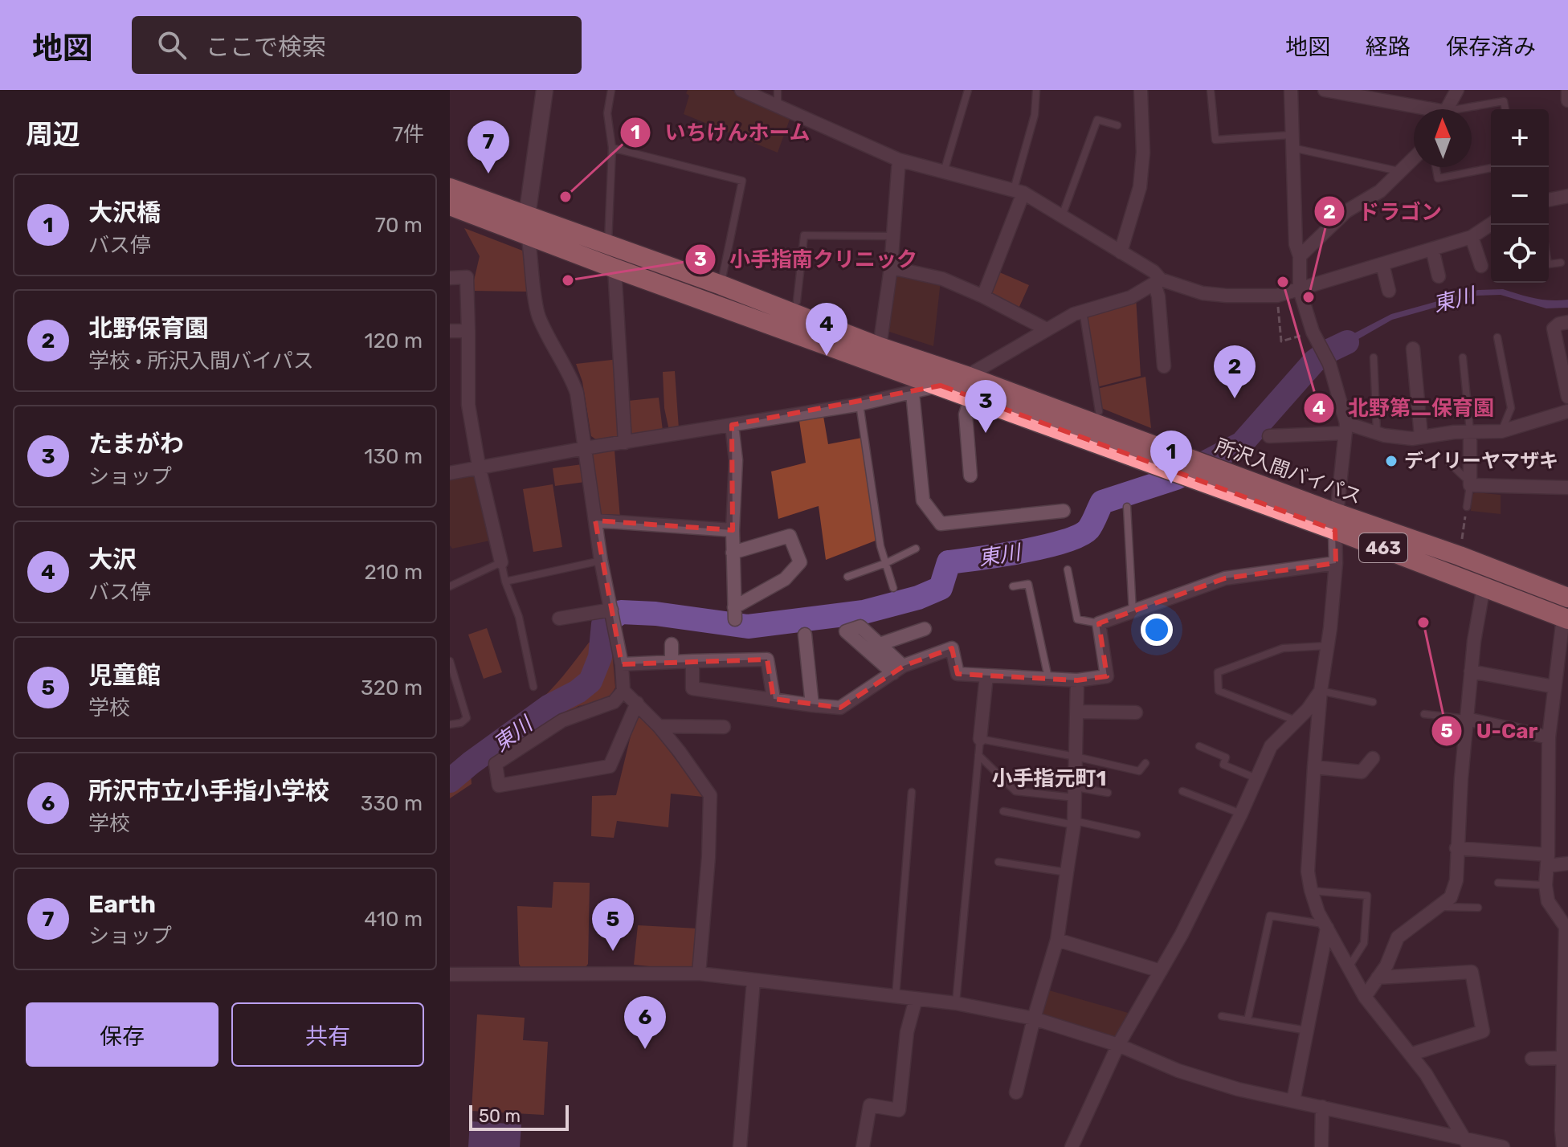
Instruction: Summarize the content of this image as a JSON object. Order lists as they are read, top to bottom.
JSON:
{
  "streets": {
    "highway": ["所沢入間バイパス", "463"]
  },
  "districts": ["小手指元町1"],
  "water": ["東川"],
  "places": [
    "いちけんホーム",
    "小手指南クリニック",
    "北野第二保育園",
    "ドラゴン",
    "デイリーヤマザキ",
    "U-Car"
  ],
  "scale_bar": "50 m",
  "north": "top",
  "page": {
    "header": "地図",
    "search": "ここで検索",
    "nav": ["地図", "経路", "保存済み"],
    "heading": ["周辺", "7件"],
    "map_buttons": ["+", "−"],
    "pins": [
      "7",
      "4",
      "2",
      "3",
      "1",
      "5",
      "6"
    ],
    "list": [
      {
        "mark": "1",
        "name": "大沢橋",
        "note": "バス停",
        "value": "70 m"
      },
      {
        "mark": "2",
        "name": "北野保育園",
        "note": "学校 · 所沢入間バイパス",
        "value": "120 m"
      },
      {
        "mark": "3",
        "name": "たまがわ",
        "note": "ショップ",
        "value": "130 m"
      },
      {
        "mark": "4",
        "name": "大沢",
        "note": "バス停",
        "value": "210 m"
      },
      {
        "mark": "5",
        "name": "児童館",
        "note": "学校",
        "value": "320 m"
      },
      {
        "mark": "6",
        "name": "所沢市立小手指小学校",
        "note": "学校",
        "value": "330 m"
      },
      {
        "mark": "7",
        "name": "Earth",
        "note": "ショップ",
        "value": "410 m"
      }
    ],
    "buttons": ["保存", "共有"],
    "scale": "50 m"
  }
}
